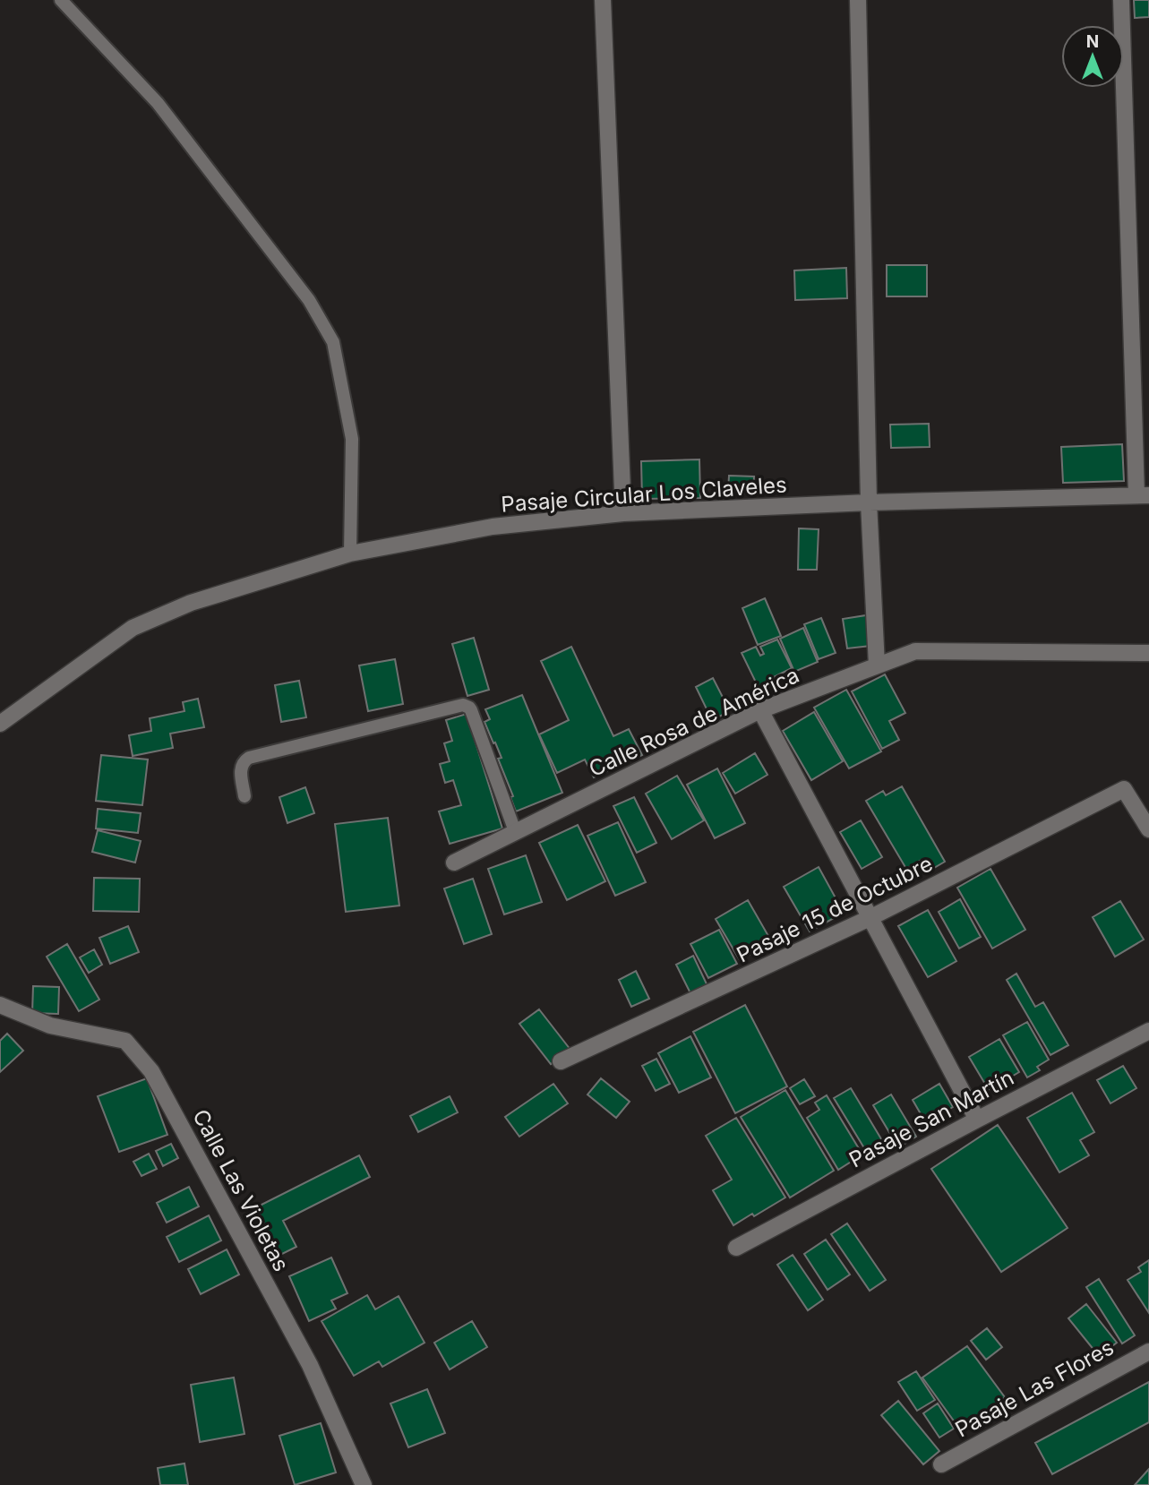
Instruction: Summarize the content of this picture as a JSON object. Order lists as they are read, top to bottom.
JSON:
{
  "streets": {
    "street": [
      "Pasaje Circular Los Claveles",
      "Calle Rosa de América",
      "Pasaje 15 de Octubre",
      "Pasaje San Martín",
      "Calle Las Violetas",
      "Pasaje Las Flores"
    ]
  },
  "north": "top"
}
